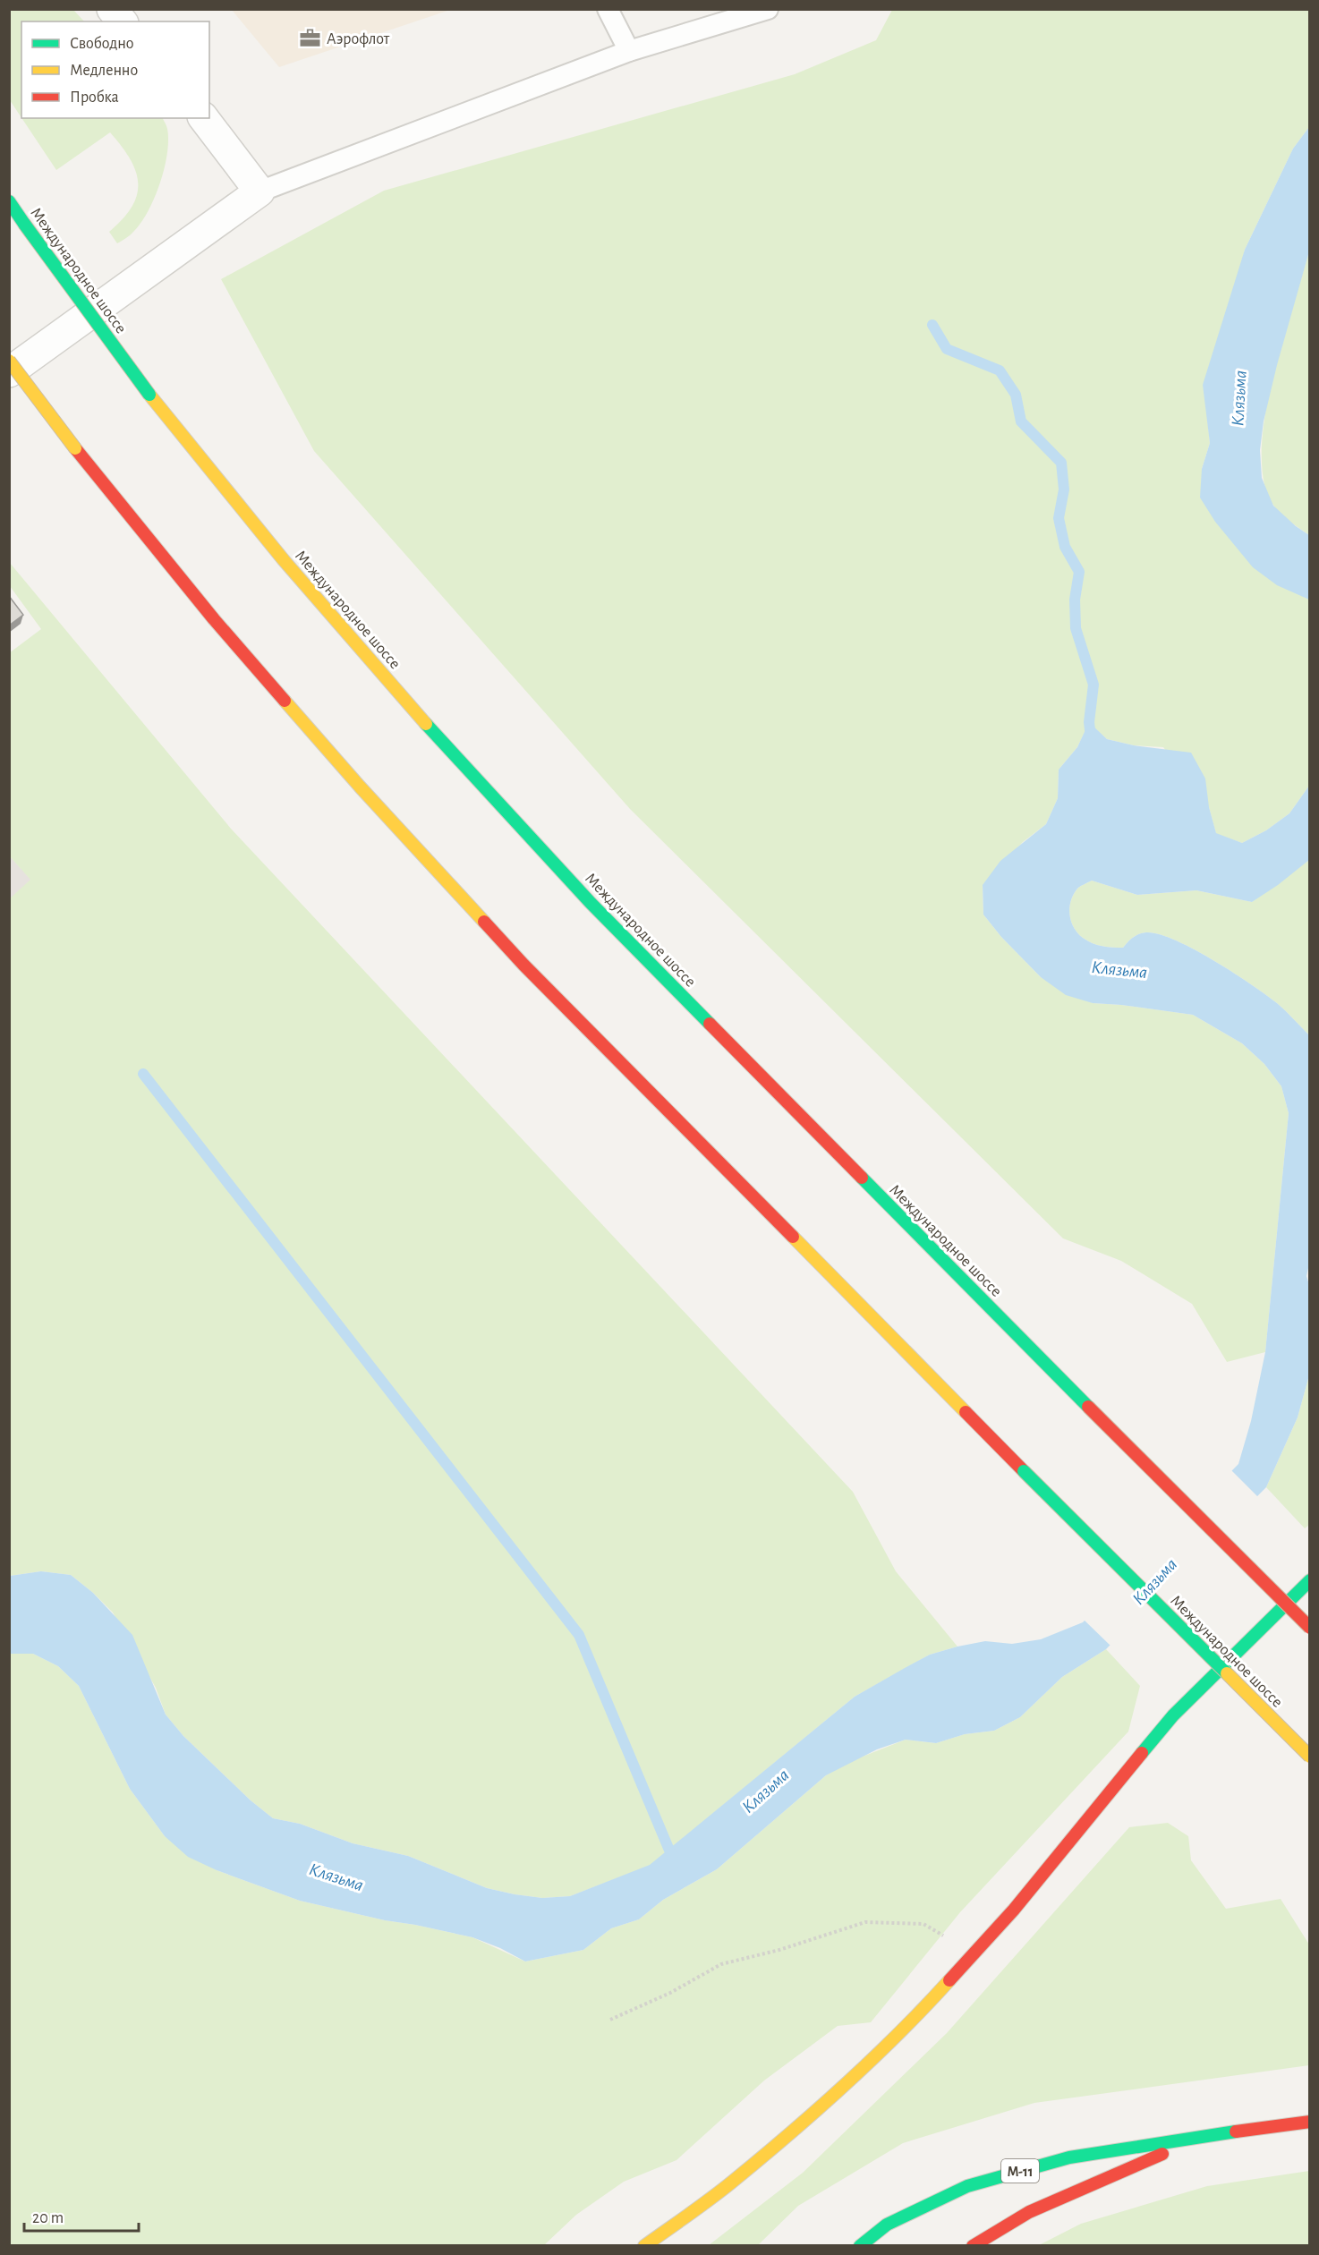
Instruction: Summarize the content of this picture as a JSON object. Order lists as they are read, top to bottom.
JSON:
{
  "streets": {
    "main road": ["Международное шоссе", "М-11"]
  },
  "water": ["Клязьма"],
  "places": {
    "office": ["Аэрофлот"]
  },
  "legend": ["Свободно", "Медленно", "Пробка"],
  "scale_bar": "20 m"
}
